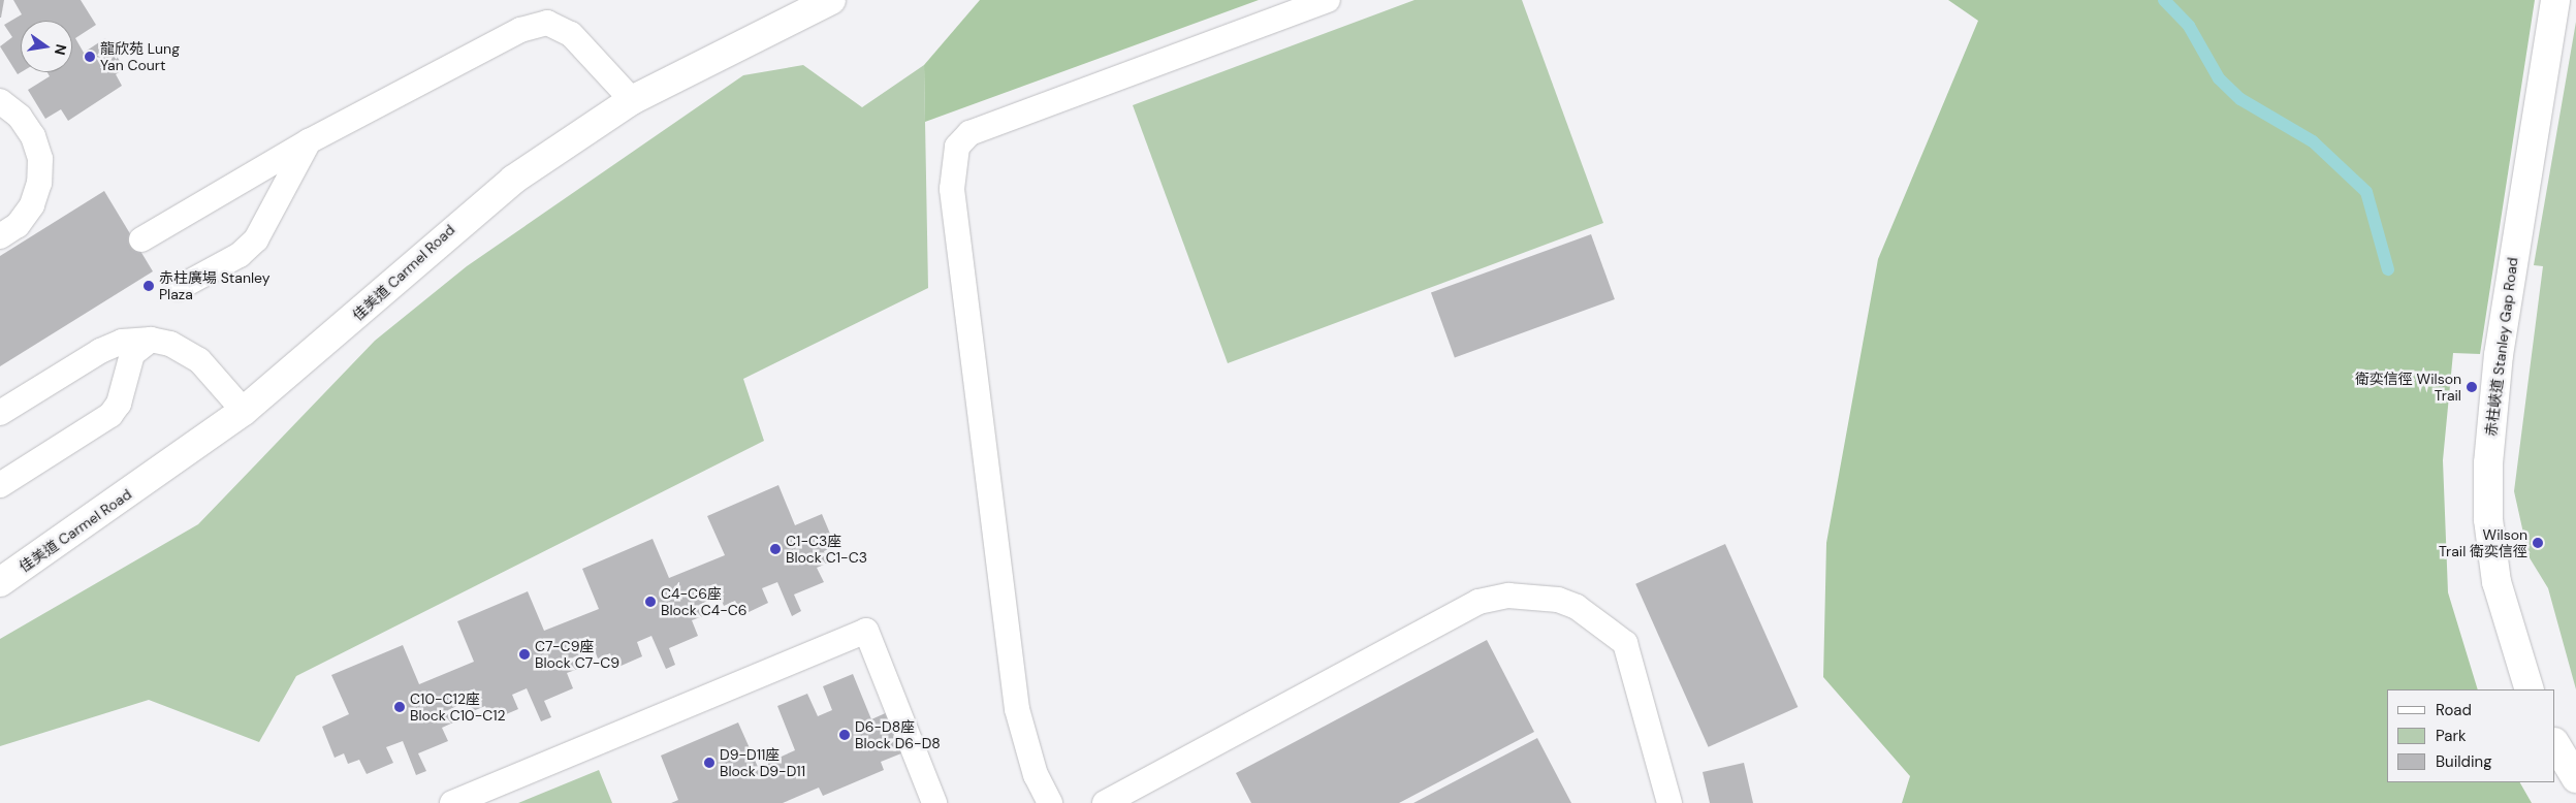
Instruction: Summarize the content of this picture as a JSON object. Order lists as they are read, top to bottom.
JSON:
{
  "streets": {
    "street": ["佳美道 Carmel Road", "赤柱峽道 Stanley Gap Road"]
  },
  "places": [
    "龍欣苑 Lung Yan Court",
    "赤柱廣場 Stanley Plaza",
    "衛奕信徑 Wilson Trail",
    "Wilson Trail 衛奕信徑",
    "C1-C3座 Block C1-C3",
    "C4-C6座 Block C4-C6",
    "C7-C9座 Block C7-C9",
    "C10-C12座 Block C10-C12",
    "D6-D8座 Block D6-D8",
    "D9-D11座 Block D9-D11"
  ],
  "legend": ["Road", "Park", "Building"],
  "north": "right"
}
